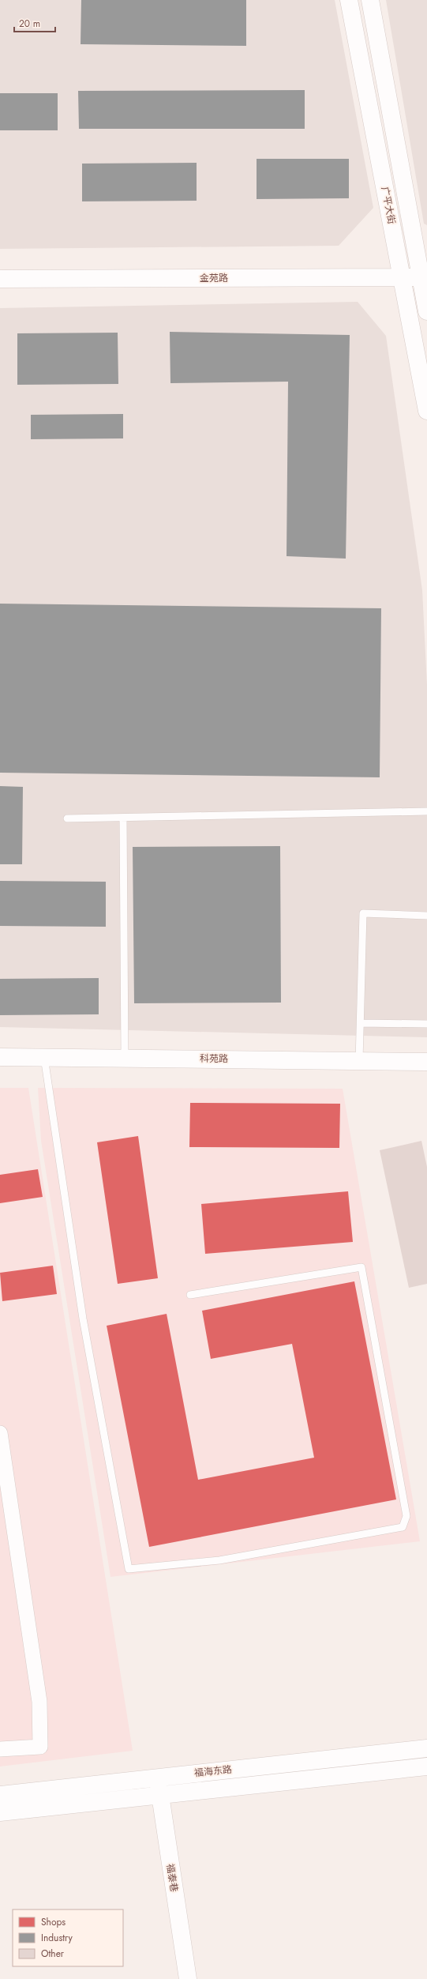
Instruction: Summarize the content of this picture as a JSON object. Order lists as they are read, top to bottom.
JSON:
{
  "streets": {
    "street": [
      "广平大街",
      "金苑路",
      "科苑路",
      "福海东路",
      "福泰巷"
    ]
  },
  "crossings": [
    ["广平大街", "金苑路"],
    ["福海东路", "福泰巷"]
  ],
  "legend": ["Shops", "Industry", "Other"],
  "scale_bar": "20 m"
}
